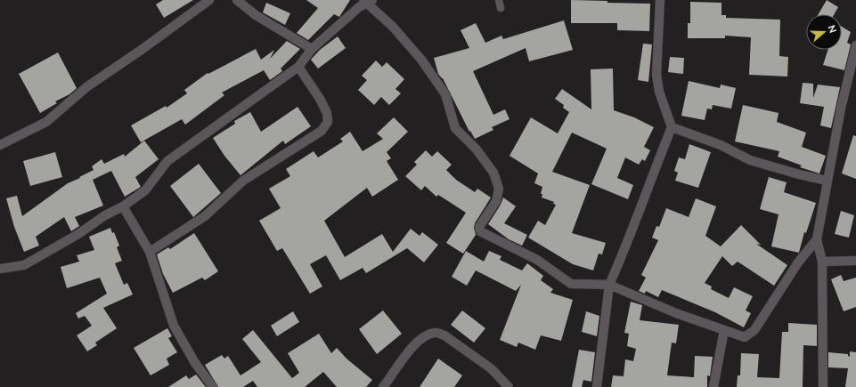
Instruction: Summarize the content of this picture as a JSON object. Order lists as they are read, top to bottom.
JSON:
{
  "north": "right"
}
